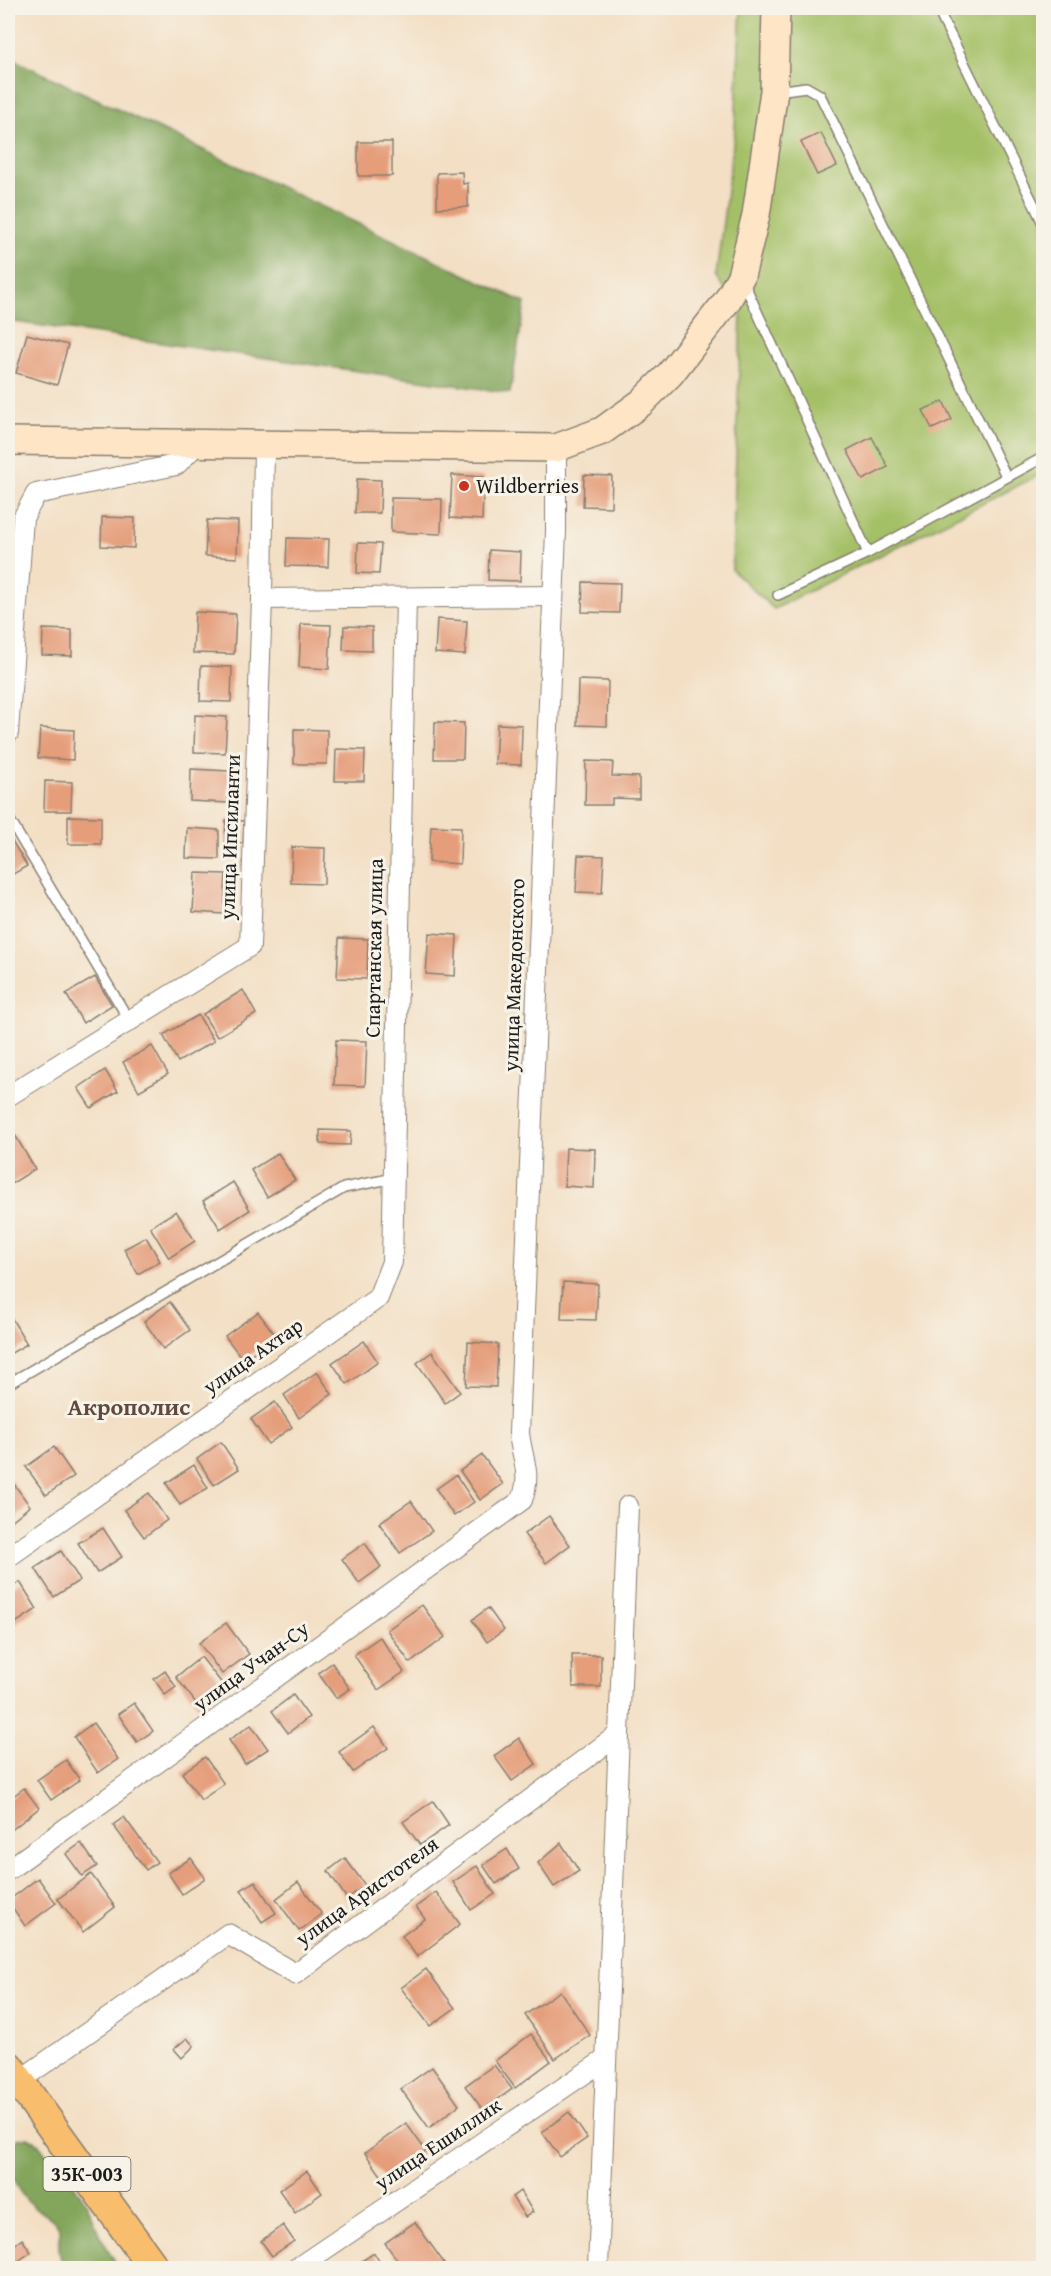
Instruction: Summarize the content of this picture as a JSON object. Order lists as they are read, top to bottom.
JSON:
{
  "streets": {
    "main road": ["35К-003"],
    "street": [
      "улица Ипсиланти",
      "Спартанская улица",
      "улица Македонского",
      "улица Ахтар",
      "улица Учан-Су",
      "улица Аристотеля",
      "улица Ешиллик"
    ]
  },
  "crossings": [
    ["Спартанская улица", "улица Ахтар"],
    ["улица Македонского", "улица Учан-Су"],
    ["улица Аристотеля", "35К-003"]
  ],
  "districts": ["Акрополис"],
  "places": ["Wildberries"]
}
